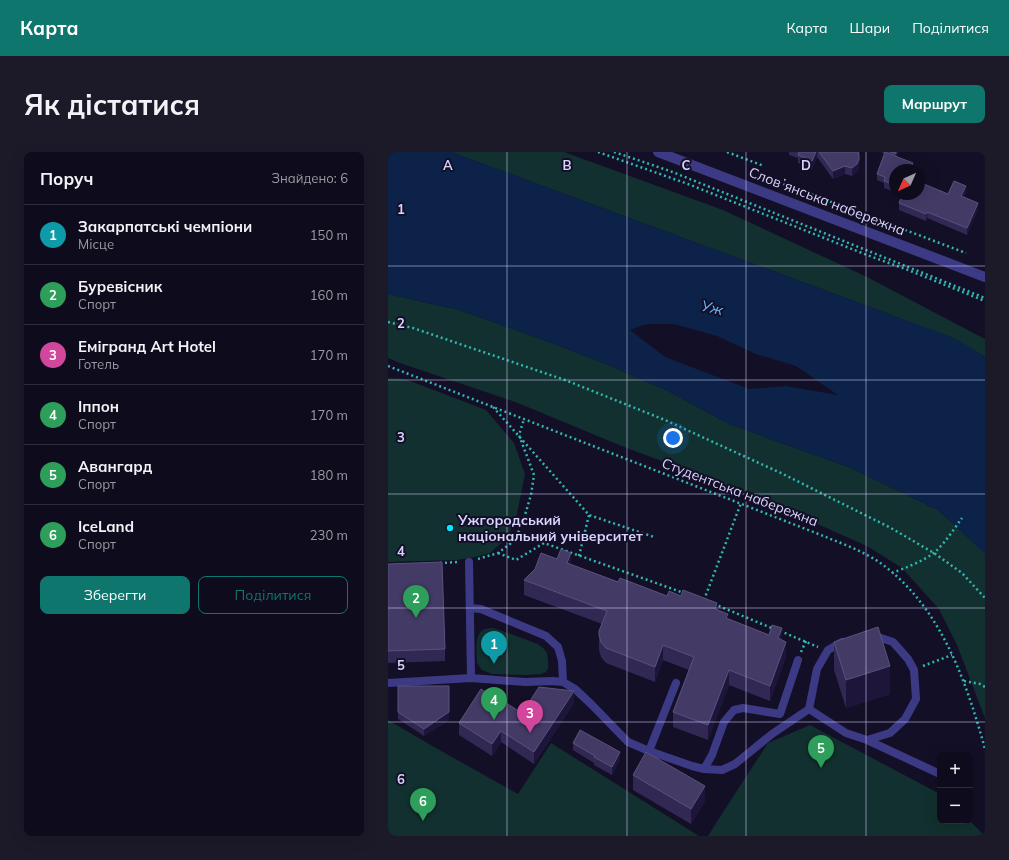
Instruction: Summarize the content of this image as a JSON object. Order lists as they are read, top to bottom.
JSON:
{
  "streets": {
    "street": ["Словʼянська набережна"],
    "path": ["Студентська набережна"]
  },
  "water": ["Уж"],
  "places": ["Ужгородський національний університет"],
  "north": "bottom left",
  "page": {
    "header": "Карта",
    "nav": ["Карта", "Шари", "Поділитися"],
    "buttons": [
      "Маршрут",
      ["Зберегти", "Поділитися"]
    ],
    "title": "Як дістатися",
    "heading": ["Поруч", "Знайдено: 6"],
    "list": [
      {
        "mark": "1",
        "name": "Закарпатські чемпіони",
        "note": "Місце",
        "value": "150 m"
      },
      {
        "mark": "2",
        "name": "Буревісник",
        "note": "Спорт",
        "value": "160 m"
      },
      {
        "mark": "3",
        "name": "Емігранд Art Hotel",
        "note": "Готель",
        "value": "170 m"
      },
      {
        "mark": "4",
        "name": "Іппон",
        "note": "Спорт",
        "value": "170 m"
      },
      {
        "mark": "5",
        "name": "Авангард",
        "note": "Спорт",
        "value": "180 m"
      },
      {
        "mark": "6",
        "name": "IceLand",
        "note": "Спорт",
        "value": "230 m"
      }
    ],
    "pins": [
      "2",
      "1",
      "4",
      "3",
      "5",
      "6"
    ],
    "map_buttons": ["+", "−"]
  },
  "grid": {
    "columns": [
      "A",
      "B",
      "C",
      "D"
    ],
    "rows": [
      "1",
      "2",
      "3",
      "4",
      "5",
      "6"
    ]
  }
}
